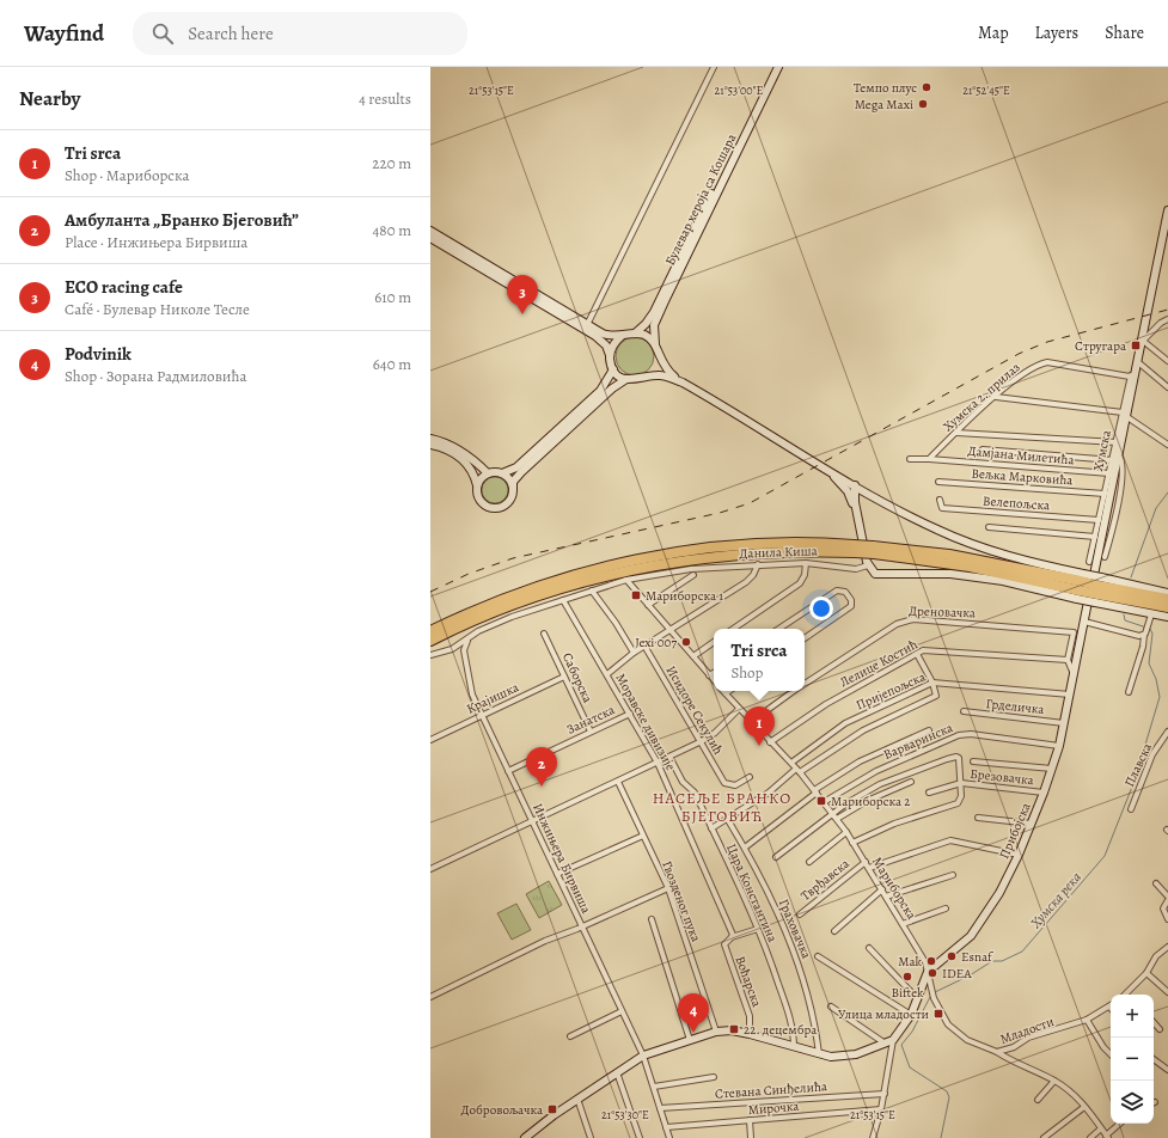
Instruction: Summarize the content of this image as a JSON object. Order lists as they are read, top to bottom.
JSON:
{
  "streets": {
    "main road": ["Булевар хероја са Кошара", "Хумска", "Прибојска"],
    "street": [
      "Хумска 2. прилаз",
      "Дамјана Милетића",
      "Вељка Марковића",
      "Велепољска",
      "Данила Киша",
      "Дреновачка",
      "Лелице Костић",
      "Саборска",
      "Пријепољска",
      "Крајишка",
      "Грделичка",
      "Исидоре Секулић",
      "Занатска",
      "Моравске дивизије",
      "Варваринска",
      "Плавска",
      "Брезовачка",
      "Инжињера Бирвиша",
      "Тврђавска",
      "Мариборска",
      "Цара Константина",
      "Гвозденог пука",
      "Граховачка",
      "Воћарска",
      "Младости",
      "Стевана Синђелића",
      "Мирочка"
    ]
  },
  "crossings": [
    ["Хумска 2. прилаз", "Хумска"],
    ["Хумска 2. прилаз", "Дамјана Милетића"],
    ["Хумска", "Дамјана Милетића"],
    ["Хумска", "Вељка Марковића"],
    ["Хумска", "Велепољска"],
    ["Хумска", "Прибојска"],
    ["Данила Киша", "Моравске дивизије"],
    ["Данила Киша", "Инжињера Бирвиша"],
    ["Дреновачка", "Лелице Костић"],
    ["Дреновачка", "Мариборска"],
    ["Лелице Костић", "Мариборска"],
    ["Саборска", "Крајишка"],
    ["Саборска", "Занатска"],
    ["Пријепољска", "Прибојска"],
    ["Пријепољска", "Мариборска"],
    ["Крајишка", "Инжињера Бирвиша"],
    ["Грделичка", "Прибојска"],
    ["Занатска", "Моравске дивизије"],
    ["Занатска", "Инжињера Бирвиша"],
    ["Моравске дивизије", "Воћарска"],
    ["Варваринска", "Прибојска"],
    ["Варваринска", "Мариборска"],
    ["Брезовачка", "Прибојска"],
    ["Прибојска", "Мариборска"],
    ["Прибојска", "Младости"],
    ["Инжињера Бирвиша", "Стевана Синђелића"],
    ["Инжињера Бирвиша", "Мирочка"],
    ["Тврђавска", "Мариборска"],
    ["Мариборска", "Младости"]
  ],
  "districts": ["НАСЕЉЕ БРАНКО БЈЕГОВИЋ"],
  "water": ["Хумска река"],
  "places": {
    "other": [
      "Темпо плус",
      "Mega Maxi",
      "Jexi 007",
      "Esnaf",
      "Mak",
      "IDEA",
      "Biftek"
    ],
    "transit": [
      "Стругара",
      "Мариборска 1",
      "Мариборска 2",
      "Улица младости",
      "22. децембра",
      "Добровољачка"
    ]
  },
  "page": {
    "header": "Wayfind",
    "search": "Search here",
    "nav": ["Map", "Layers", "Share"],
    "heading": ["Nearby", "4 results"],
    "list": [
      {
        "mark": "1",
        "name": "Tri srca",
        "note": "Shop · Мариборска",
        "value": "220 m"
      },
      {
        "mark": "2",
        "name": "Амбуланта „Бранко Бјеговић”",
        "note": "Place · Инжињера Бирвиша",
        "value": "480 m"
      },
      {
        "mark": "3",
        "name": "ECO racing cafe",
        "note": "Café · Булевар Николе Тесле",
        "value": "610 m"
      },
      {
        "mark": "4",
        "name": "Podvinik",
        "note": "Shop · Зорана Радмиловића",
        "value": "640 m"
      }
    ],
    "pins": [
      "3",
      "1",
      "2",
      "4"
    ],
    "popup": ["Tri srca", "Shop"],
    "map_buttons": ["+", "−"]
  },
  "coordinates": [
    "21°53'15\"E",
    "21°53'00\"E",
    "21°52'45\"E",
    "21°53'30\"E"
  ]
}
